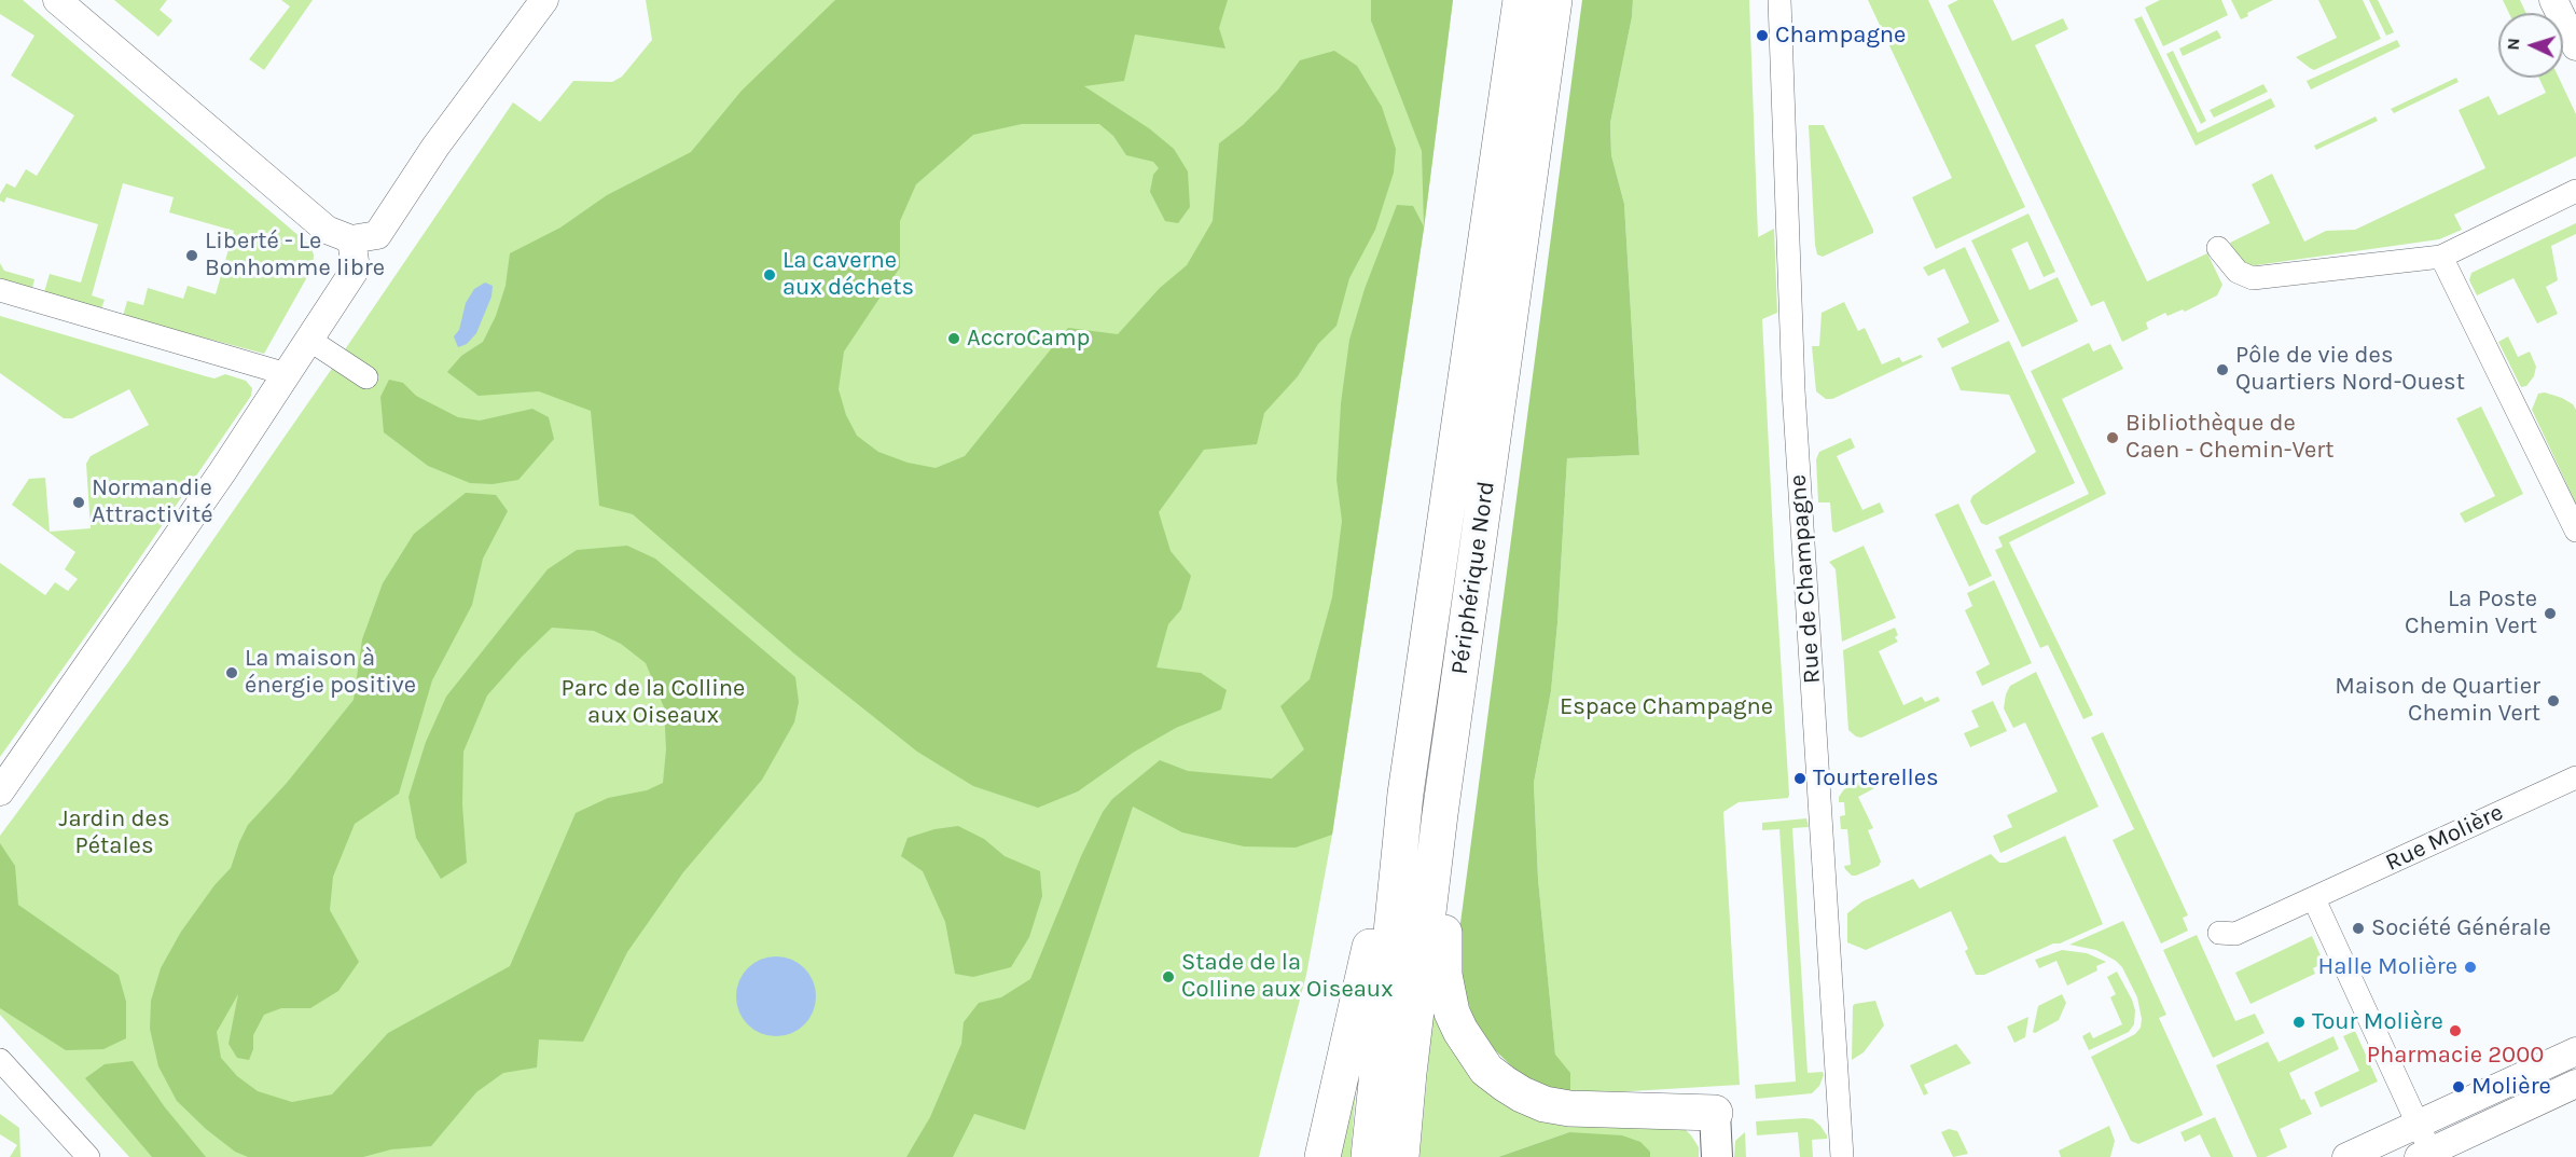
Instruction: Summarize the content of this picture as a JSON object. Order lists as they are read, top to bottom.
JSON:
{
  "streets": {
    "highway": ["Périphérique Nord"],
    "street": ["Rue de Champagne", "Rue Molière"]
  },
  "parks": ["Parc de la Colline aux Oiseaux", "Espace Champagne", "Jardin des Pétales"],
  "places": [
    "Champagne",
    "Liberté - Le Bonhomme libre",
    "La caverne aux déchets",
    "AccroCamp",
    "Pôle de vie des Quartiers Nord-Ouest",
    "Bibliothèque de Caen - Chemin-Vert",
    "Normandie Attractivité",
    "La Poste Chemin Vert",
    "La maison à énergie positive",
    "Maison de Quartier Chemin Vert",
    "Tourterelles",
    "Société Générale",
    "Halle Molière",
    "Stade de la Colline aux Oiseaux",
    "Tour Molière",
    "Pharmacie 2000",
    "Molière"
  ],
  "north": "left"
}
